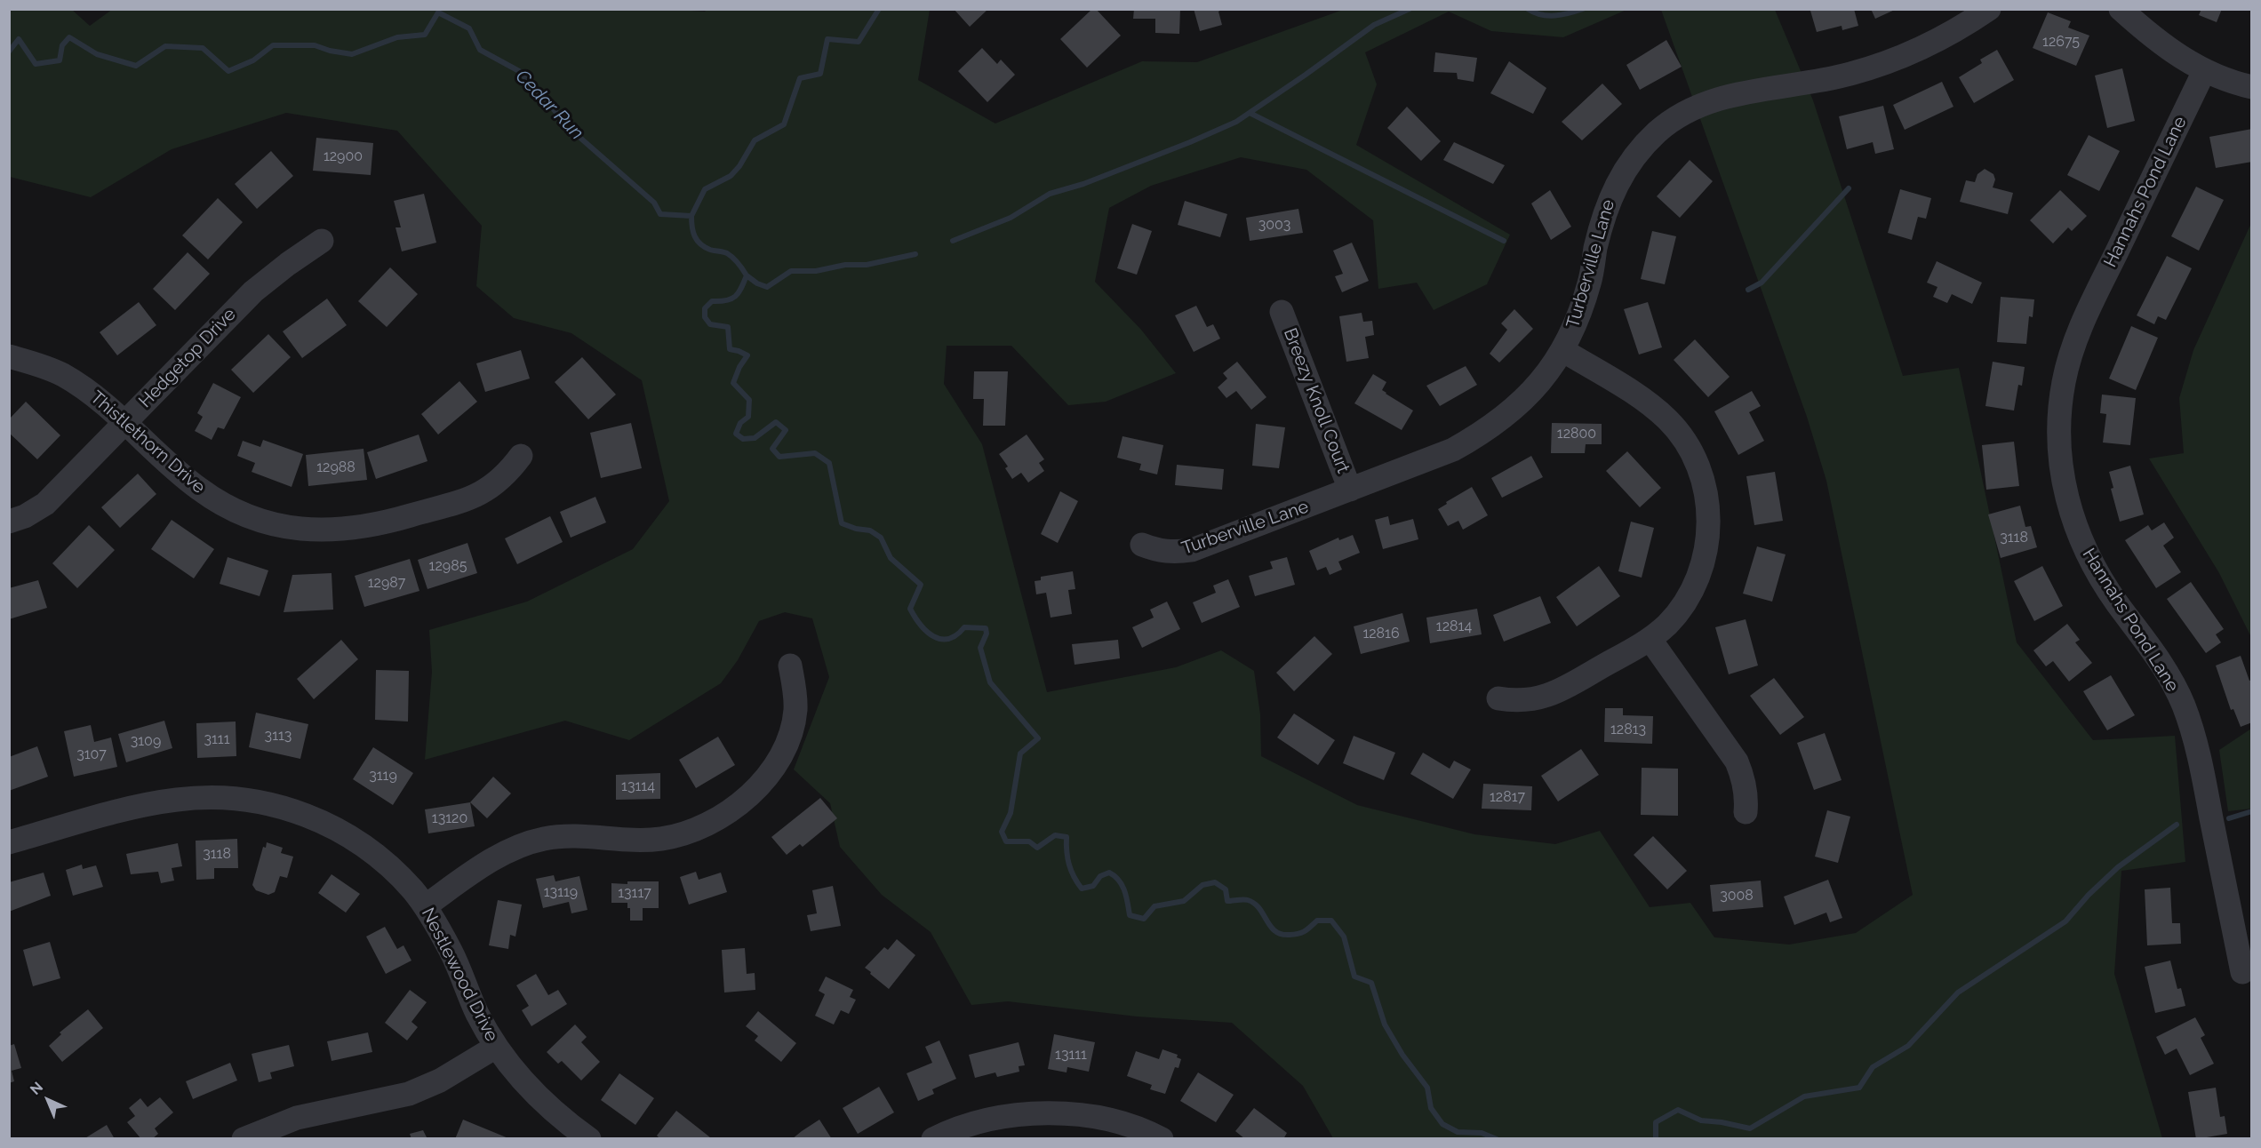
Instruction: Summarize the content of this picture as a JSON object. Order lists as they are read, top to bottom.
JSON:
{
  "streets": {
    "street": [
      "Hannahs Pond Lane",
      "Turberville Lane",
      "Hedgetop Drive",
      "Breezy Knoll Court",
      "Thistlethorn Drive",
      "Nestlewood Drive"
    ]
  },
  "crossings": [
    ["Turberville Lane", "Breezy Knoll Court"],
    ["Hedgetop Drive", "Thistlethorn Drive"]
  ],
  "water": ["Cedar Run"],
  "house_numbers": [
    "12675",
    "12900",
    "3003",
    "12800",
    "12988",
    "3118",
    "12985",
    "12987",
    "12814",
    "12816",
    "12813",
    "3113",
    "3111",
    "3109",
    "3107",
    "3119",
    "13114",
    "12817",
    "13120",
    "3118",
    "13119",
    "13117",
    "3008",
    "13111"
  ],
  "north": "top left"
}
